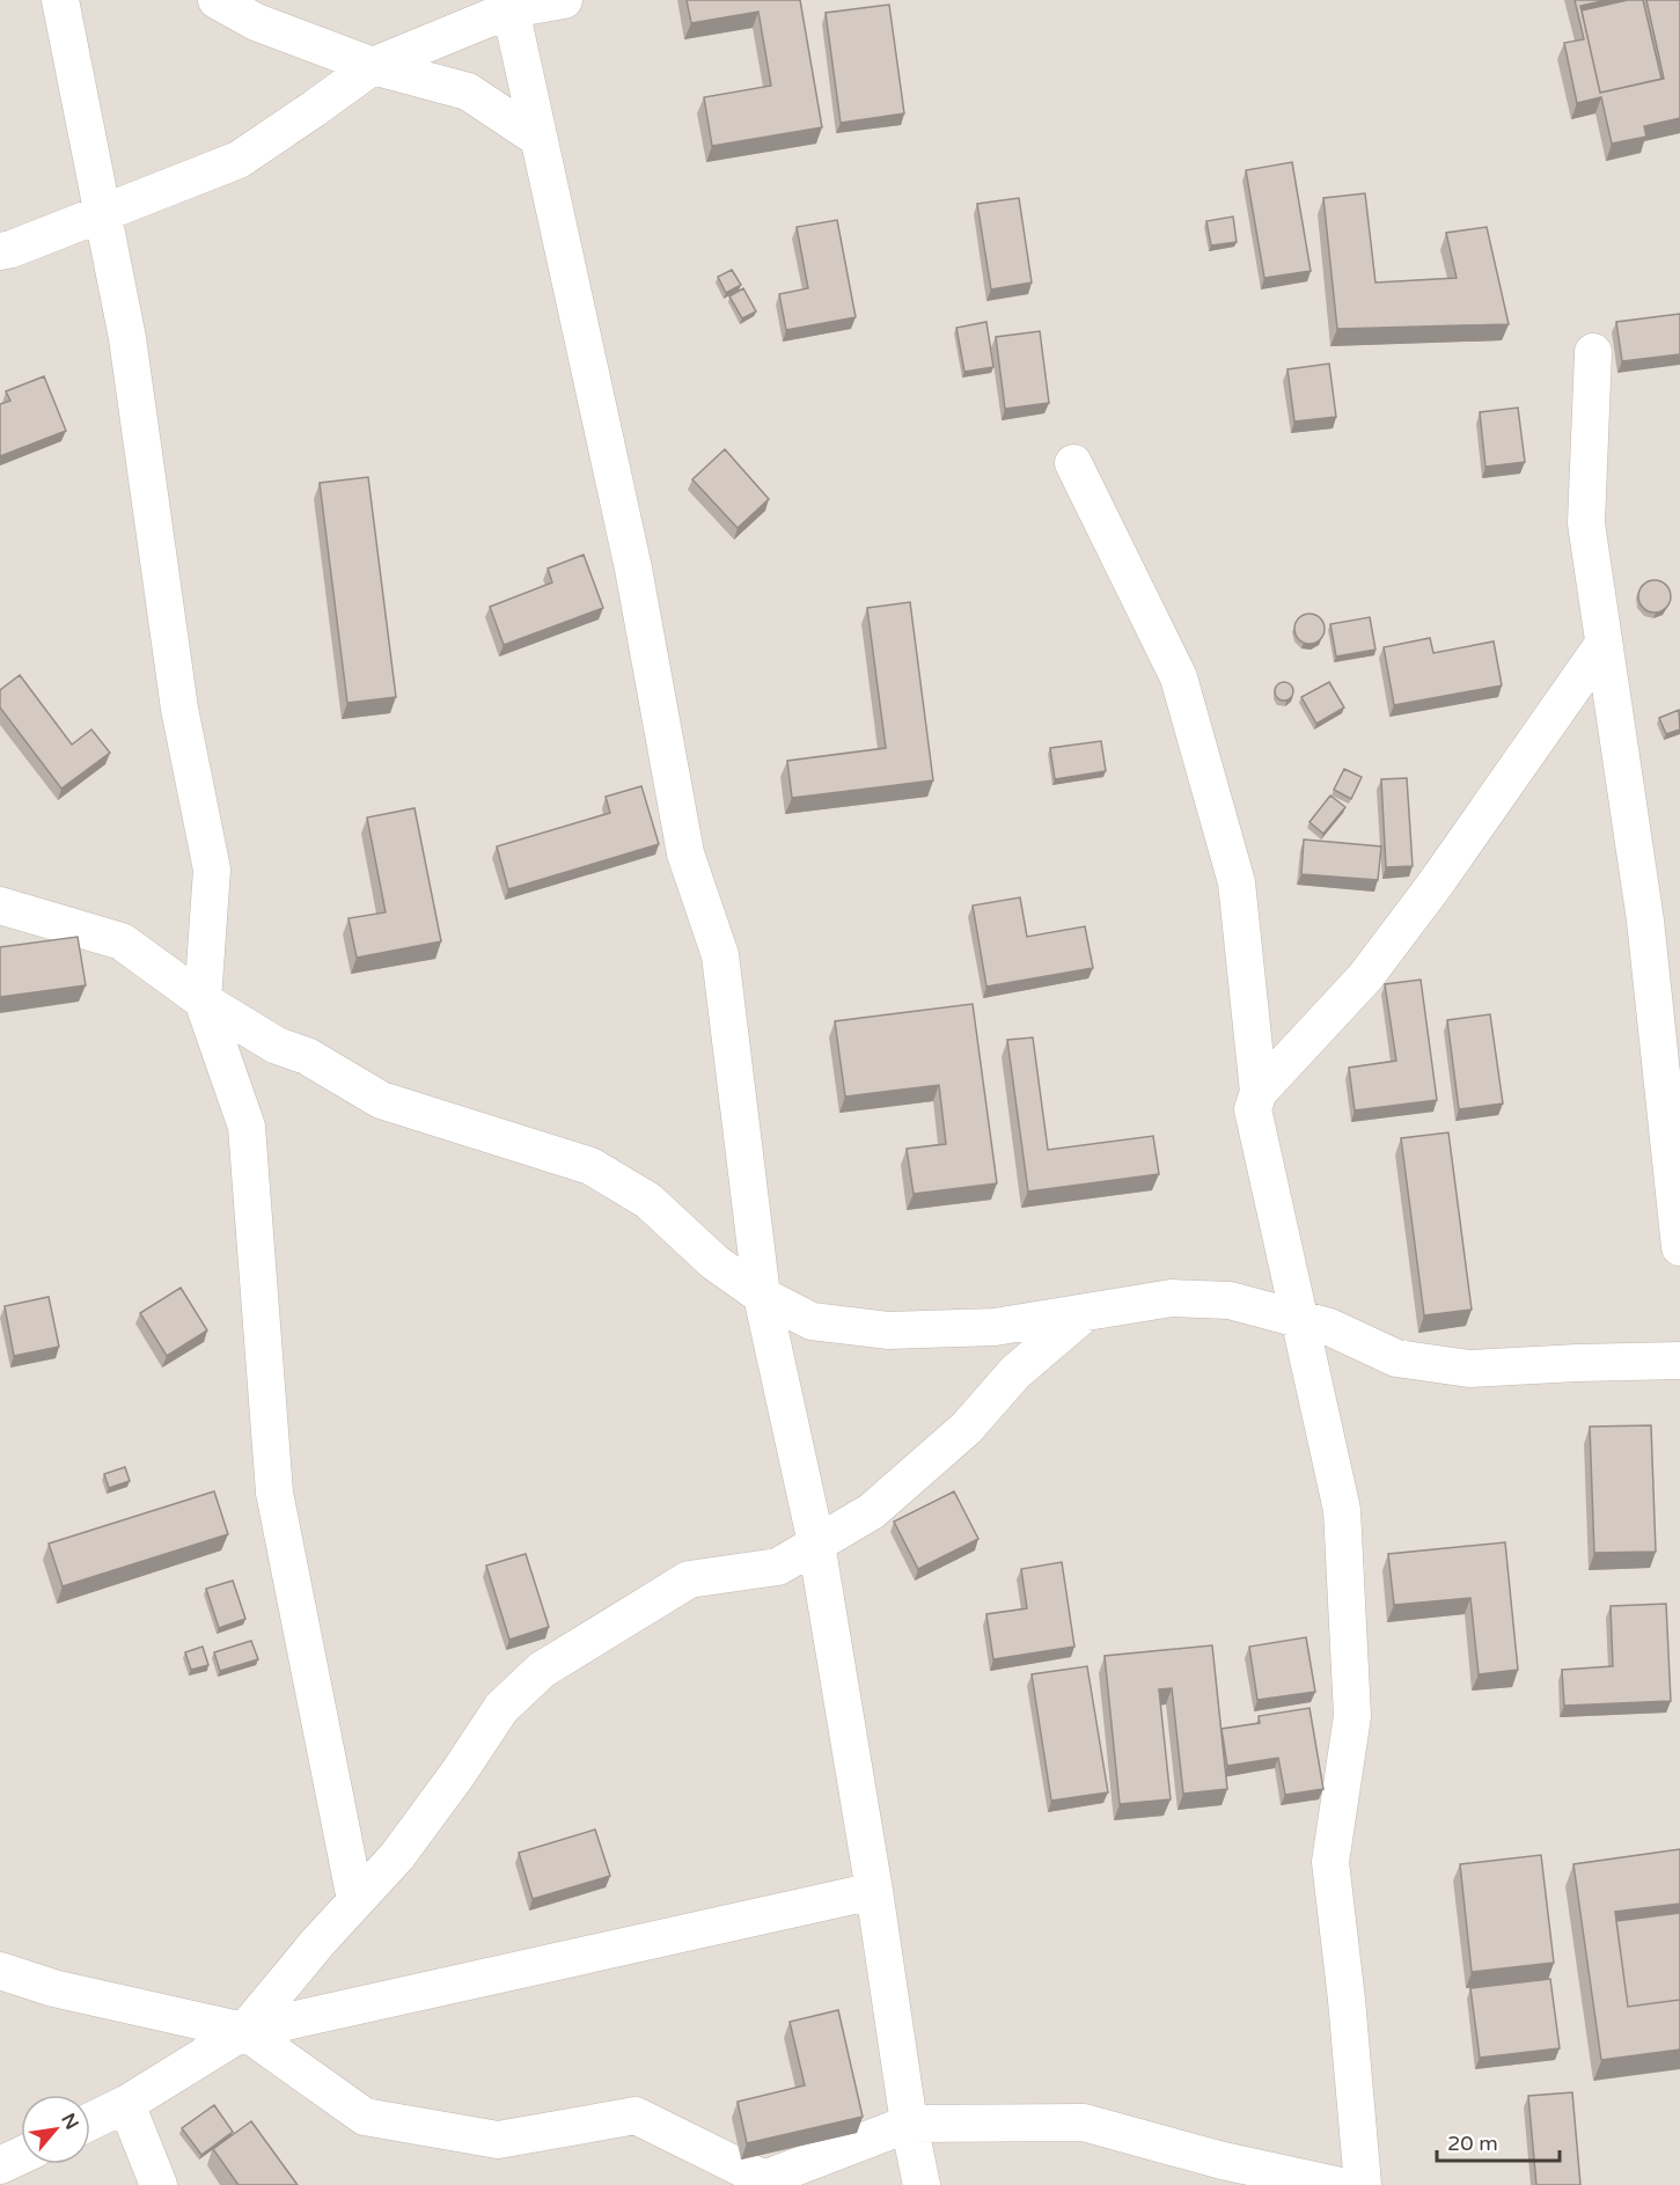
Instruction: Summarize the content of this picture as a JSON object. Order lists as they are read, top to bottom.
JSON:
{
  "scale_bar": "20 m",
  "north": "top right"
}
